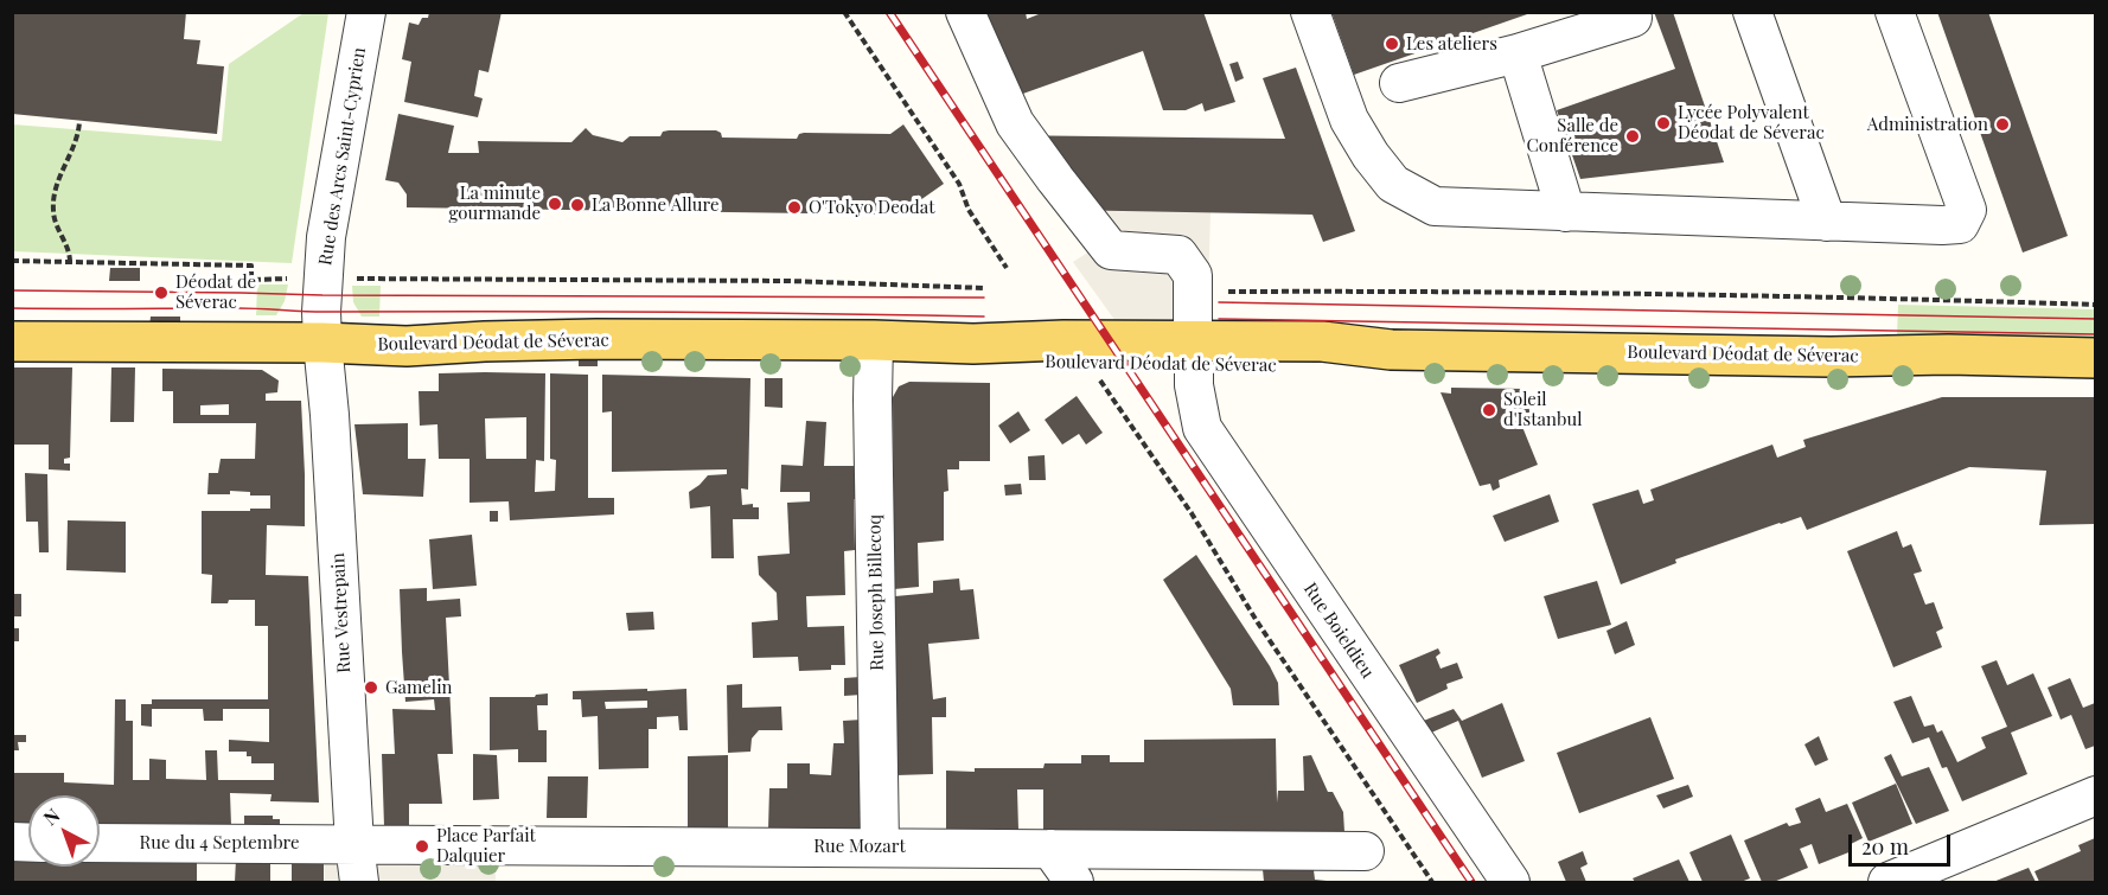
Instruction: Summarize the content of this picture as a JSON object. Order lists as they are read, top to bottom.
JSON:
{
  "streets": {
    "main road": ["Boulevard Déodat de Séverac"],
    "street": [
      "Rue des Arcs Saint-Cyprien",
      "Rue Joseph Billecoq",
      "Rue Vestrepain",
      "Rue Boieldieu",
      "Rue du 4 Septembre",
      "Rue Mozart"
    ]
  },
  "crossings": [
    ["Rue des Arcs Saint-Cyprien", "Boulevard Déodat de Séverac"],
    ["Rue des Arcs Saint-Cyprien", "Rue Vestrepain"],
    ["Boulevard Déodat de Séverac", "Rue Joseph Billecoq"],
    ["Boulevard Déodat de Séverac", "Rue Vestrepain"],
    ["Boulevard Déodat de Séverac", "Rue Boieldieu"],
    ["Rue Joseph Billecoq", "Rue Mozart"],
    ["Rue Vestrepain", "Rue du 4 Septembre"],
    ["Rue Vestrepain", "Rue Mozart"],
    ["Rue du 4 Septembre", "Rue Mozart"]
  ],
  "places": [
    "Les ateliers",
    "Lycée Polyvalent Déodat de Séverac",
    "Administration",
    "Salle de Conférence",
    "La minute gourmande",
    "La Bonne Allure",
    "O'Tokyo Deodat",
    "Déodat de Séverac",
    "Soleil d'Istanbul",
    "Gamelin",
    "Place Parfait Dalquier"
  ],
  "scale_bar": "20 m",
  "north": "top left"
}
